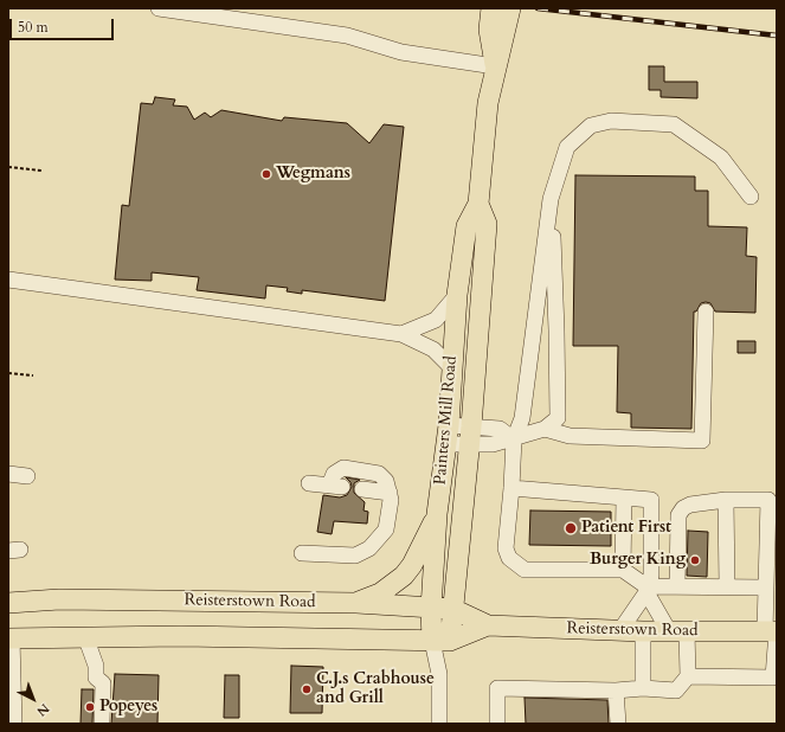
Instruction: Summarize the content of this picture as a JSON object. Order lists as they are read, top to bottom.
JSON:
{
  "streets": {
    "main road": ["Painters Mill Road", "Reisterstown Road"]
  },
  "crossings": [
    ["Painters Mill Road", "Reisterstown Road"]
  ],
  "places": [
    "Wegmans",
    "Patient First",
    "Burger King",
    "C.J.s Crabhouse and Grill",
    "Popeyes"
  ],
  "scale_bar": "50 m",
  "north": "bottom right"
}
